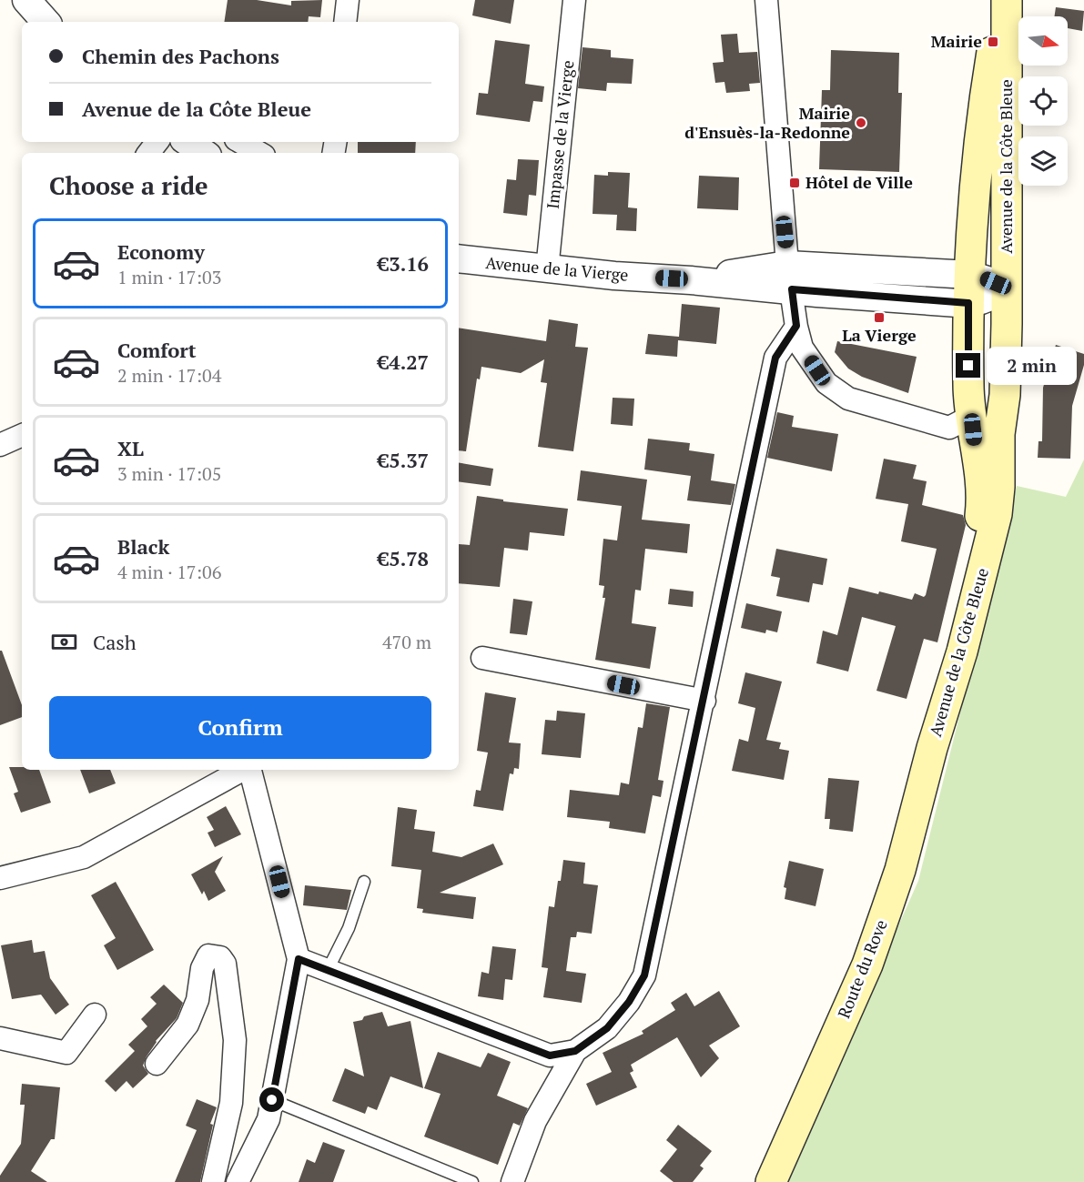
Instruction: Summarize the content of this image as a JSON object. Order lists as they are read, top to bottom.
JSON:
{
  "streets": {
    "main road": ["Avenue de la Côte Bleue", "Route du Rove"],
    "street": ["Impasse de la Vierge", "Avenue de la Vierge"]
  },
  "crossings": [
    ["Impasse de la Vierge", "Avenue de la Vierge"],
    ["Avenue de la Côte Bleue", "Avenue de la Vierge"],
    ["Avenue de la Côte Bleue", "Route du Rove"]
  ],
  "places": {
    "transit": ["Mairie", "Hôtel de Ville", "La Vierge"],
    "other": ["Mairie d'Ensuès-la-Redonne"]
  },
  "north": "right",
  "page": {
    "banner": ["Chemin des Pachons", "Avenue de la Côte Bleue"],
    "heading": "Choose a ride",
    "list": [
      {
        "name": "Economy",
        "note": "1 min · 17:03",
        "value": "€3.16"
      },
      {
        "name": "Comfort",
        "note": "2 min · 17:04",
        "value": "€4.27"
      },
      {
        "name": "XL",
        "note": "3 min · 17:05",
        "value": "€5.37"
      },
      {
        "name": "Black",
        "note": "4 min · 17:06",
        "value": "€5.78"
      }
    ],
    "bubble": "2 min",
    "pay": ["Cash", "470 m"],
    "buttons": "Confirm"
  }
}
